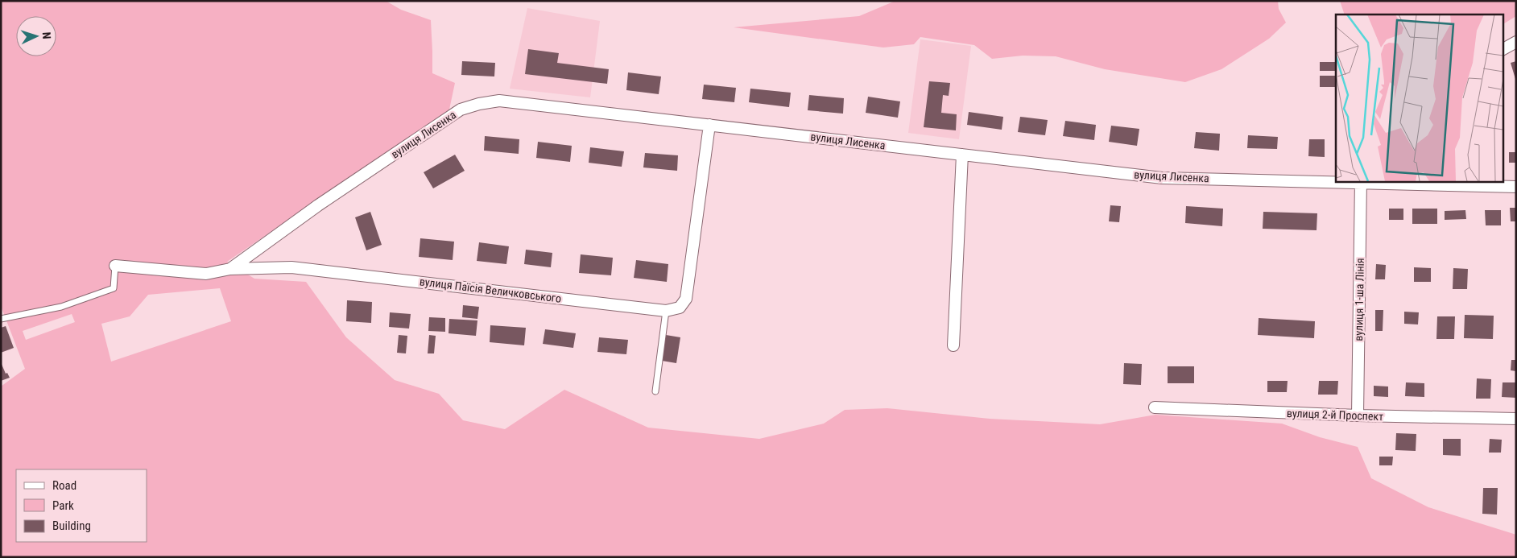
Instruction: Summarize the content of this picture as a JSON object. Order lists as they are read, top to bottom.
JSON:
{
  "streets": {
    "street": [
      "вулиця Лисенка",
      "вулиця Паїсія Величковського",
      "вулиця 1-ша Лінія",
      "вулиця 2-й Проспект"
    ]
  },
  "crossings": [
    ["вулиця Лисенка", "вулиця Паїсія Величковського"],
    ["вулиця Лисенка", "вулиця 1-ша Лінія"],
    ["вулиця 1-ша Лінія", "вулиця 2-й Проспект"]
  ],
  "legend": ["Road", "Park", "Building"],
  "north": "right"
}
